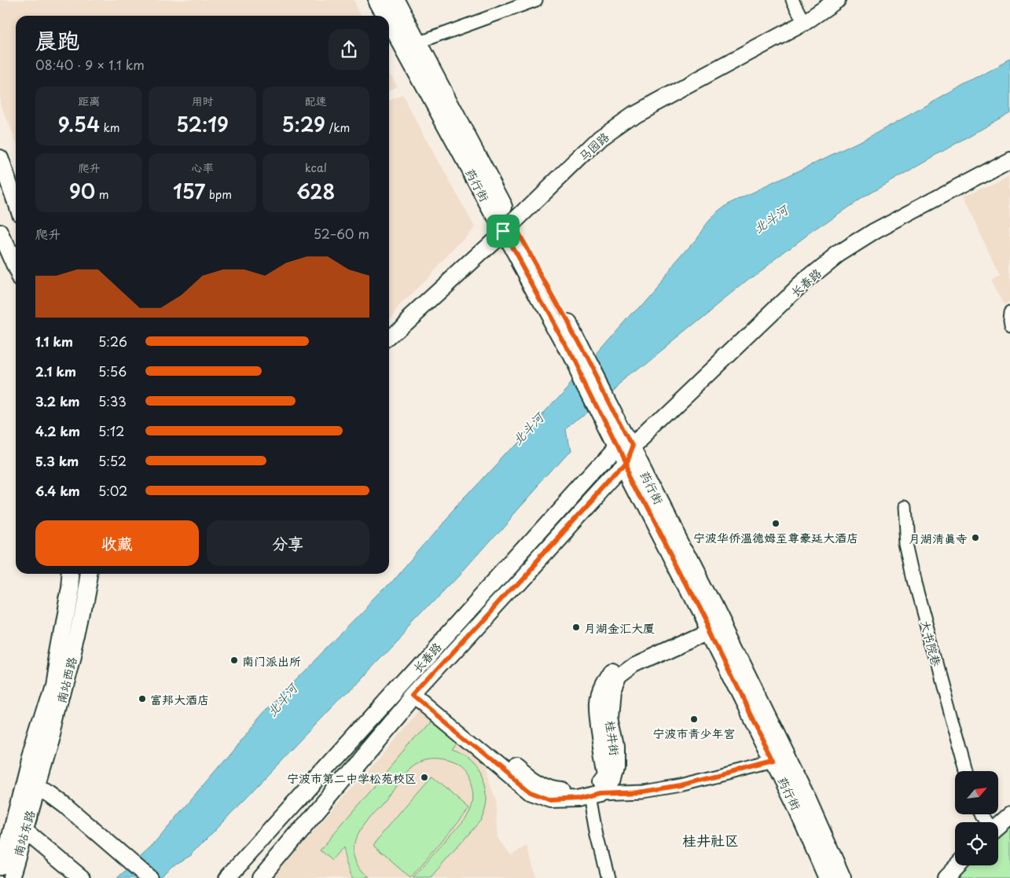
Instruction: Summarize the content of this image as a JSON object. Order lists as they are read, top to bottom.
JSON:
{
  "streets": {
    "main road": [
      "马园路",
      "药行街",
      "长春路",
      "南站西路",
      "桂井街",
      "南站东路"
    ],
    "street": ["大书院巷"]
  },
  "crossings": [
    ["马园路", "药行街"],
    ["药行街", "长春路"],
    ["药行街", "桂井街"],
    ["长春路", "桂井街"],
    ["南站西路", "南站东路"]
  ],
  "districts": ["桂井社区"],
  "water": ["北斗河"],
  "places": [
    "宁波华侨温德姆至尊豪廷大酒店",
    "月湖清真寺",
    "月湖金汇大厦",
    "南门派出所",
    "富邦大酒店",
    "宁波市青少年宫",
    "宁波市第二中学松苑校区"
  ],
  "north": "top right",
  "page": {
    "heading": ["晨跑", "08:40 · 9 × 1.1 km"],
    "stats": [
      ["距离", "9.54 km"],
      ["用时", "52:19"],
      ["配速", "5:29 /km"],
      ["爬升", "90 m"],
      ["心率", "157 bpm"],
      ["kcal", "628"]
    ],
    "chart": ["爬升", "52–60 m"],
    "list": [
      {
        "name": "1.1 km",
        "note": "5:26"
      },
      {
        "name": "2.1 km",
        "note": "5:56"
      },
      {
        "name": "3.2 km",
        "note": "5:33"
      },
      {
        "name": "4.2 km",
        "note": "5:12"
      },
      {
        "name": "5.3 km",
        "note": "5:52"
      },
      {
        "name": "6.4 km",
        "note": "5:02"
      }
    ],
    "buttons": ["收藏", "分享"]
  }
}
